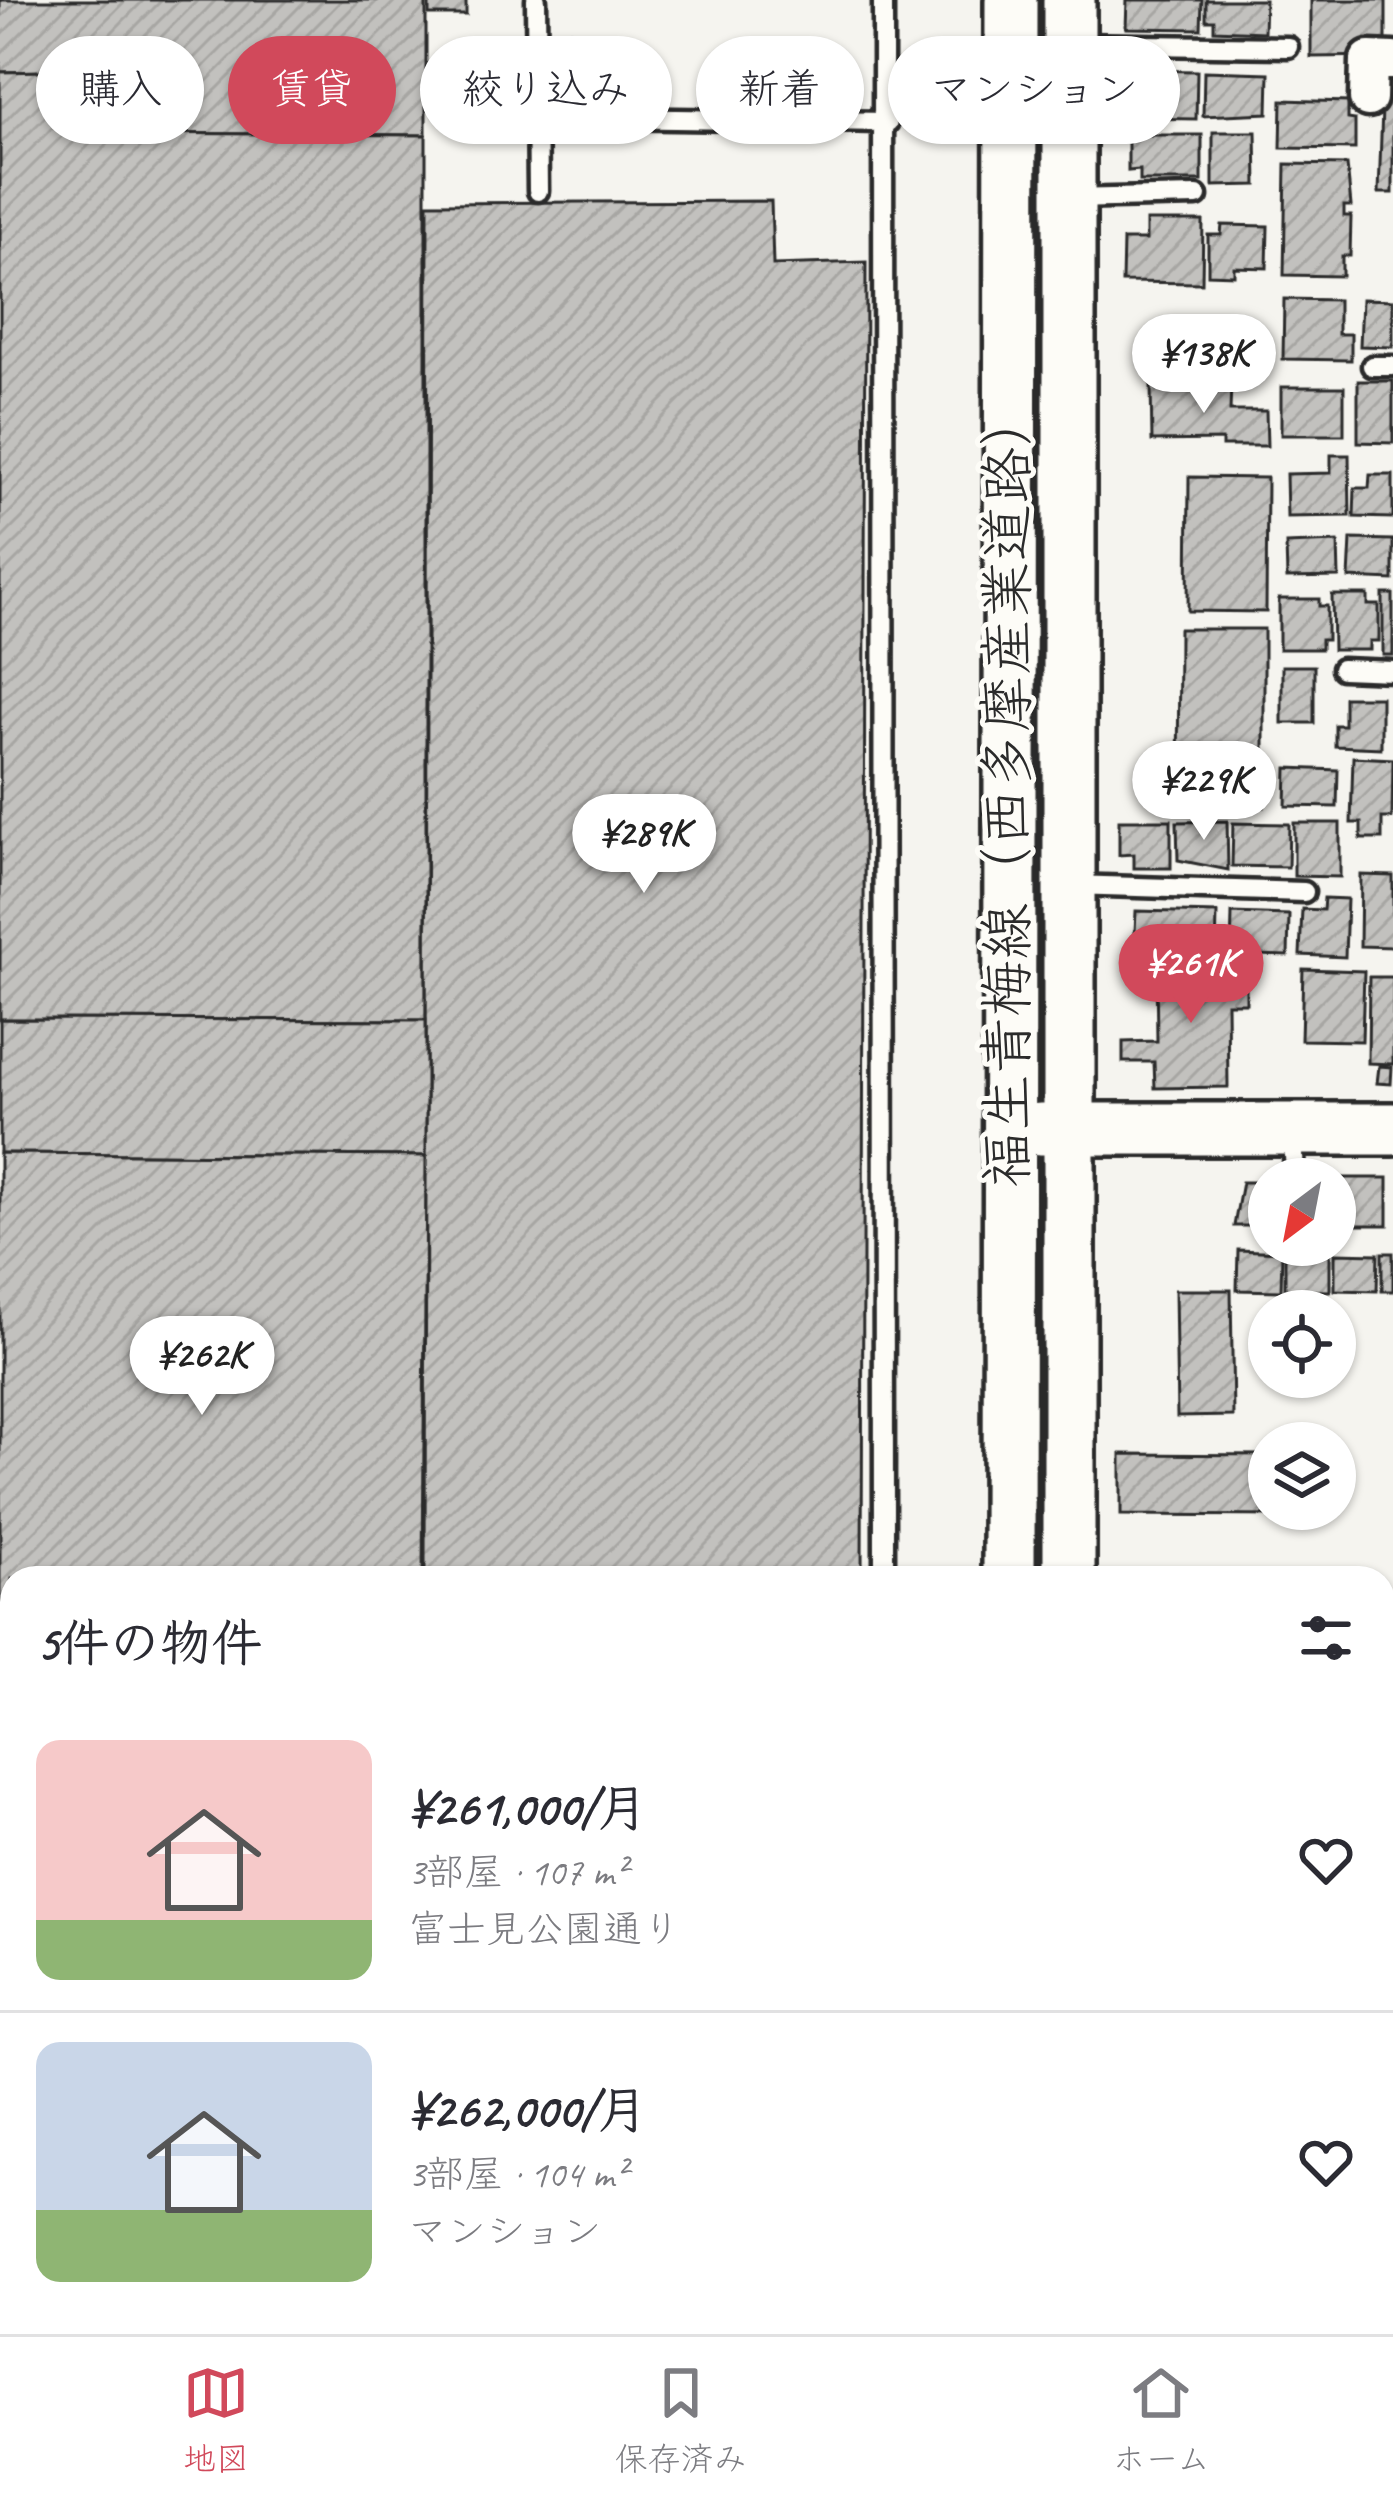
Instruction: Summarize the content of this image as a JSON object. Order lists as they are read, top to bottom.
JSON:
{
  "streets": {
    "main road": ["福生青梅線（西多摩産業道路）"]
  },
  "north": "bottom left",
  "page": {
    "chip": [
      "購入",
      "賃貸",
      "絞り込み",
      "新着",
      "マンション"
    ],
    "price": [
      "¥138K",
      "¥229K",
      "¥289K",
      "¥261K",
      "¥262K"
    ],
    "heading": "5件の物件",
    "list": [
      {
        "name": "¥261,000/月",
        "note": "3部屋 · 107 m² · 富士見公園通り"
      },
      {
        "name": "¥262,000/月",
        "note": "3部屋 · 104 m² · マンション"
      }
    ],
    "tabs": ["地図", "保存済み", "ホーム"]
  }
}
